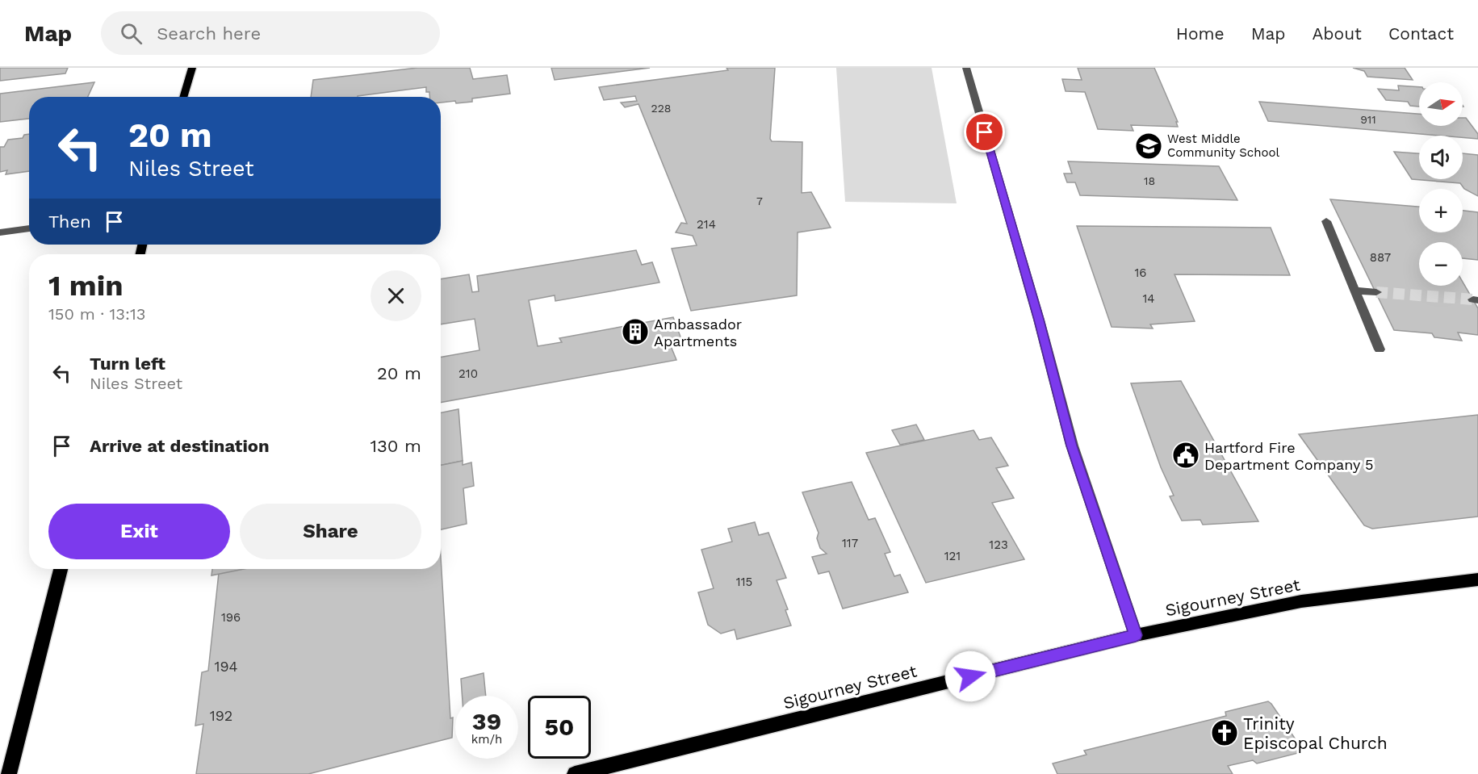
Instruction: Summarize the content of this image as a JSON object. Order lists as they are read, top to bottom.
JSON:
{
  "streets": {
    "main road": ["Sigourney Street"]
  },
  "places": {
    "school or university": ["West Middle Community School"],
    "building": ["Ambassador Apartments"],
    "public building": ["Hartford Fire Department Company 5"],
    "church": ["Trinity Episcopal Church"]
  },
  "house_numbers": [
    "228",
    "911",
    "18",
    "7",
    "214",
    "887",
    "16",
    "14",
    "210",
    "117",
    "123",
    "121",
    "115",
    "196",
    "194",
    "192"
  ],
  "north": "right",
  "page": {
    "header": "Map",
    "search": "Search here",
    "nav": [
      "Home",
      "Map",
      "About",
      "Contact"
    ],
    "map_buttons": ["+", "−"],
    "turn": ["20 m", "Niles Street"],
    "then": "Then",
    "heading": ["1 min", "150 m · 13:13"],
    "list": [
      {
        "name": "Turn left",
        "note": "Niles Street",
        "value": "20 m"
      },
      {
        "name": "Arrive at destination",
        "value": "130 m"
      }
    ],
    "buttons": ["Exit", "Share"],
    "speed": "39 km/h",
    "limit": "50"
  }
}
